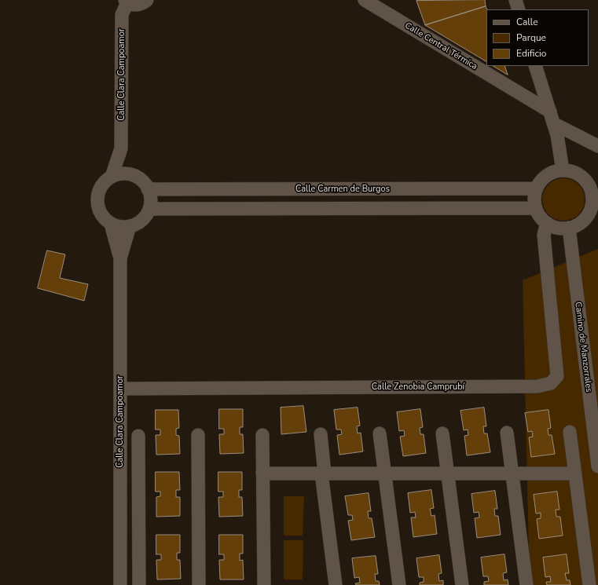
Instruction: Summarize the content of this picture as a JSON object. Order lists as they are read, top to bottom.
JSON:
{
  "streets": {
    "street": [
      "Calle Central Térmica",
      "Calle Clara Campoamor",
      "Calle Carmen de Burgos",
      "Camino de Manzorrales",
      "Calle Zenobia Camprubí"
    ]
  },
  "crossings": [
    ["Calle Clara Campoamor", "Calle Carmen de Burgos"],
    ["Calle Clara Campoamor", "Calle Zenobia Camprubí"],
    ["Calle Carmen de Burgos", "Camino de Manzorrales"],
    ["Calle Carmen de Burgos", "Calle Zenobia Camprubí"],
    ["Camino de Manzorrales", "Calle Zenobia Camprubí"]
  ],
  "legend": ["Calle", "Parque", "Edificio"]
}
